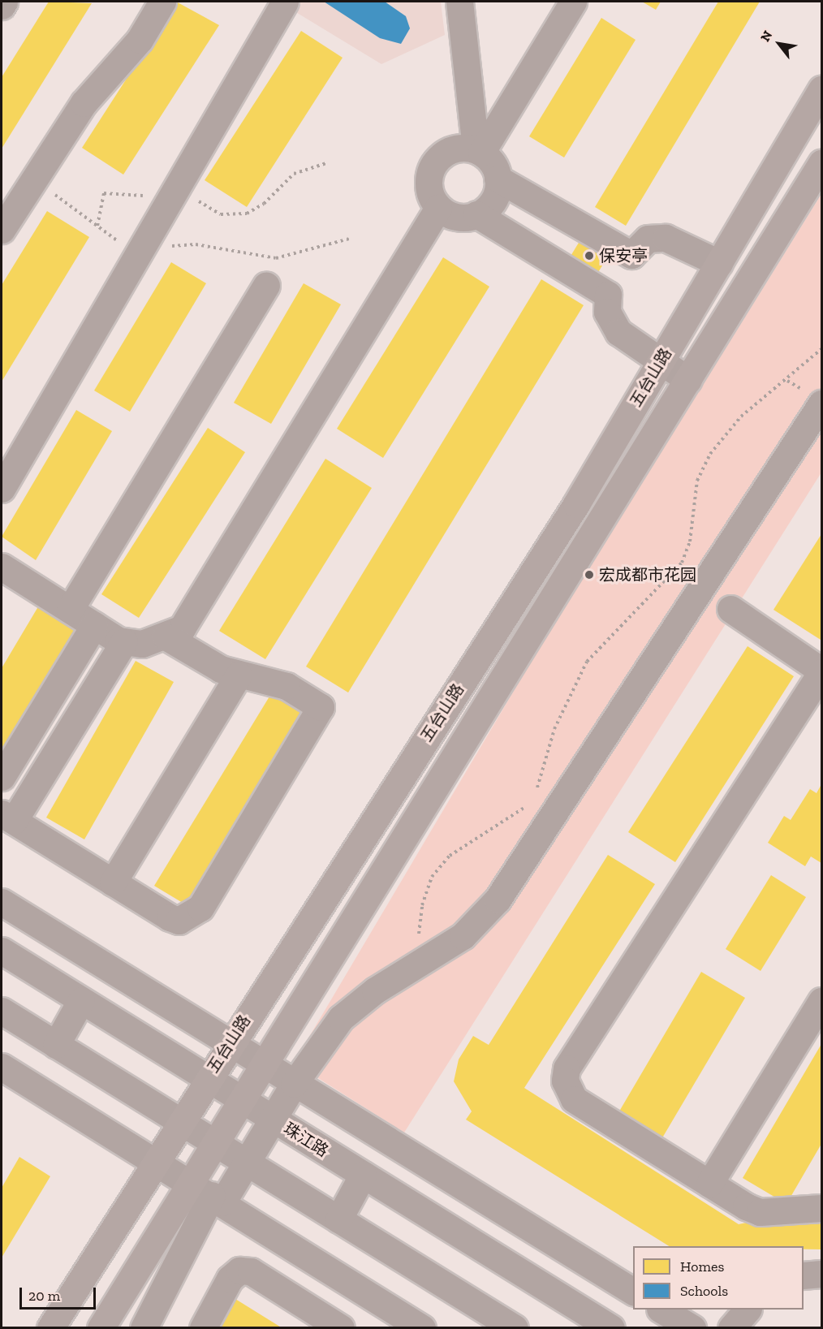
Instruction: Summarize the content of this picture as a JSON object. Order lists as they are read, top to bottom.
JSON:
{
  "streets": {
    "main road": ["五台山路"],
    "street": ["珠江路"]
  },
  "crossings": [
    ["五台山路", "珠江路"]
  ],
  "places": ["保安亭", "宏成都市花园"],
  "legend": ["Homes", "Schools"],
  "scale_bar": "20 m",
  "north": "top left"
}
